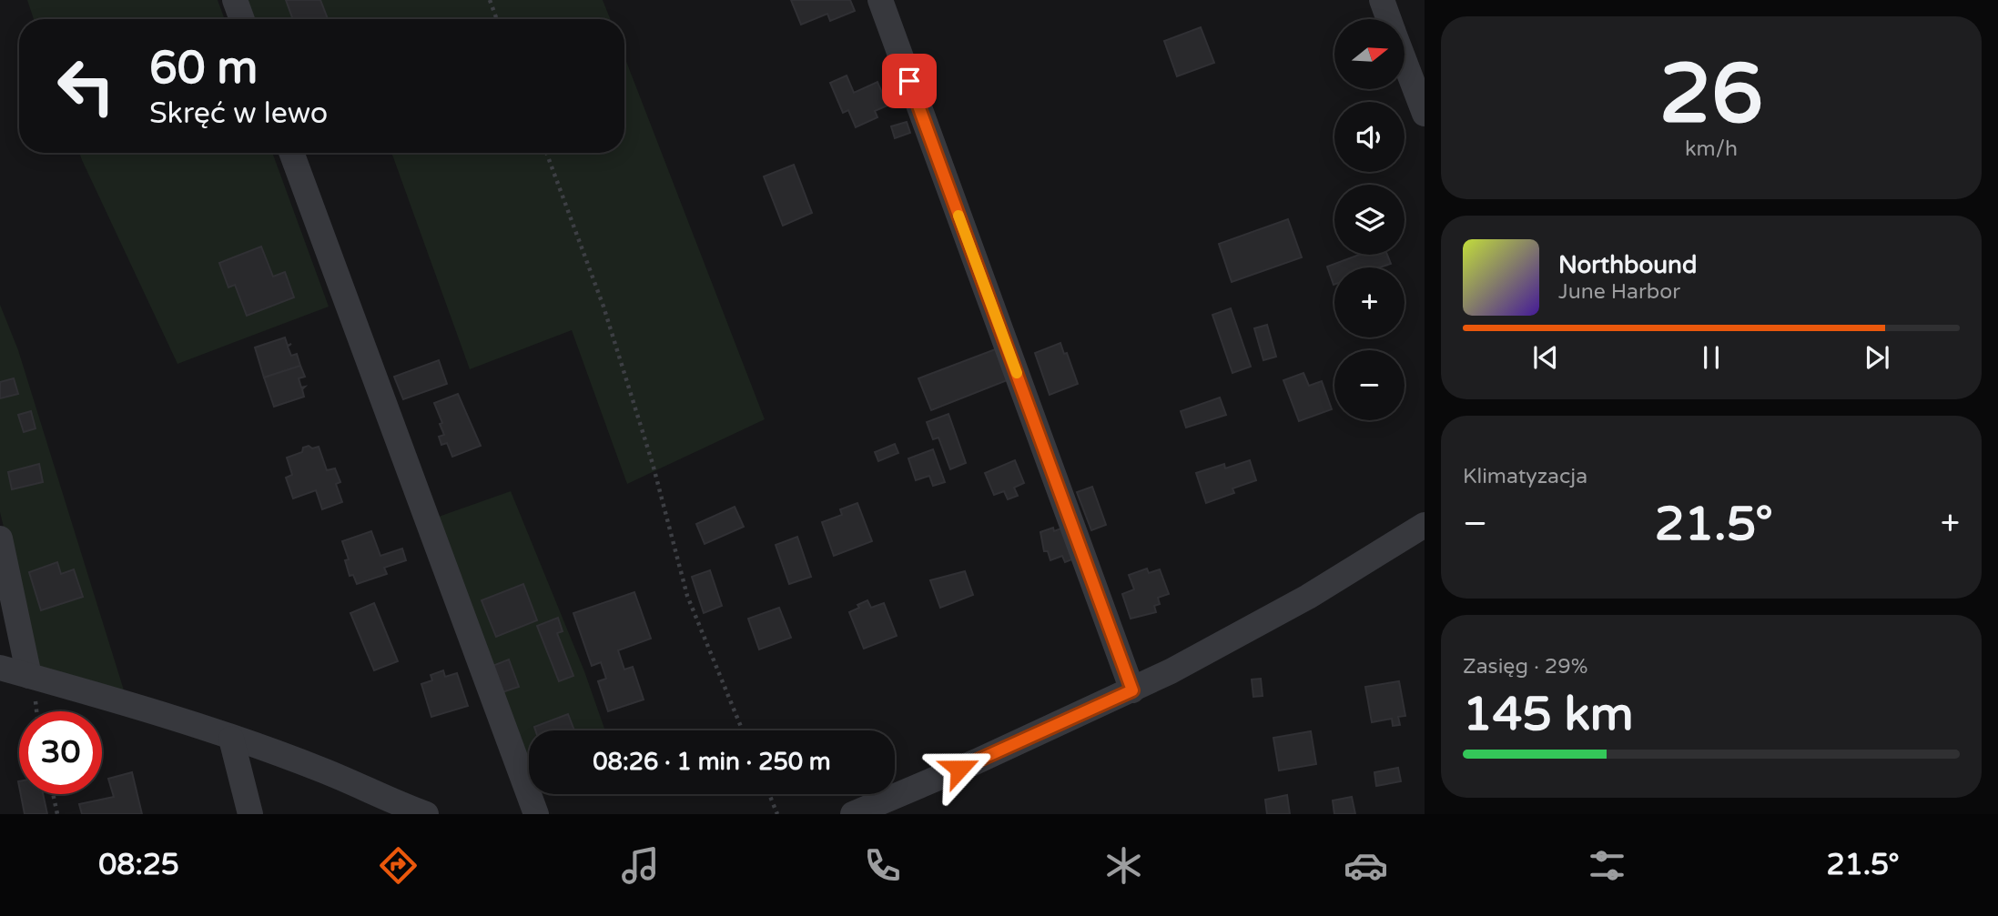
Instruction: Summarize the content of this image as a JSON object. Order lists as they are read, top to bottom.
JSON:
{
  "north": "right",
  "page": {
    "tile": [
      ["26", "km/h"],
      "Klimatyzacja",
      ["Zasięg · 29%", "145 km"]
    ],
    "map_buttons": ["+", "−"],
    "turn": ["60 m", "Skręć w lewo"],
    "song": ["Northbound", "June Harbor"],
    "heat": ["−", "21.5°", "+"],
    "limit": "30",
    "trip": "08:26 · 1 min · 250 m",
    "tabs": ["08:25", "21.5°"]
  }
}
